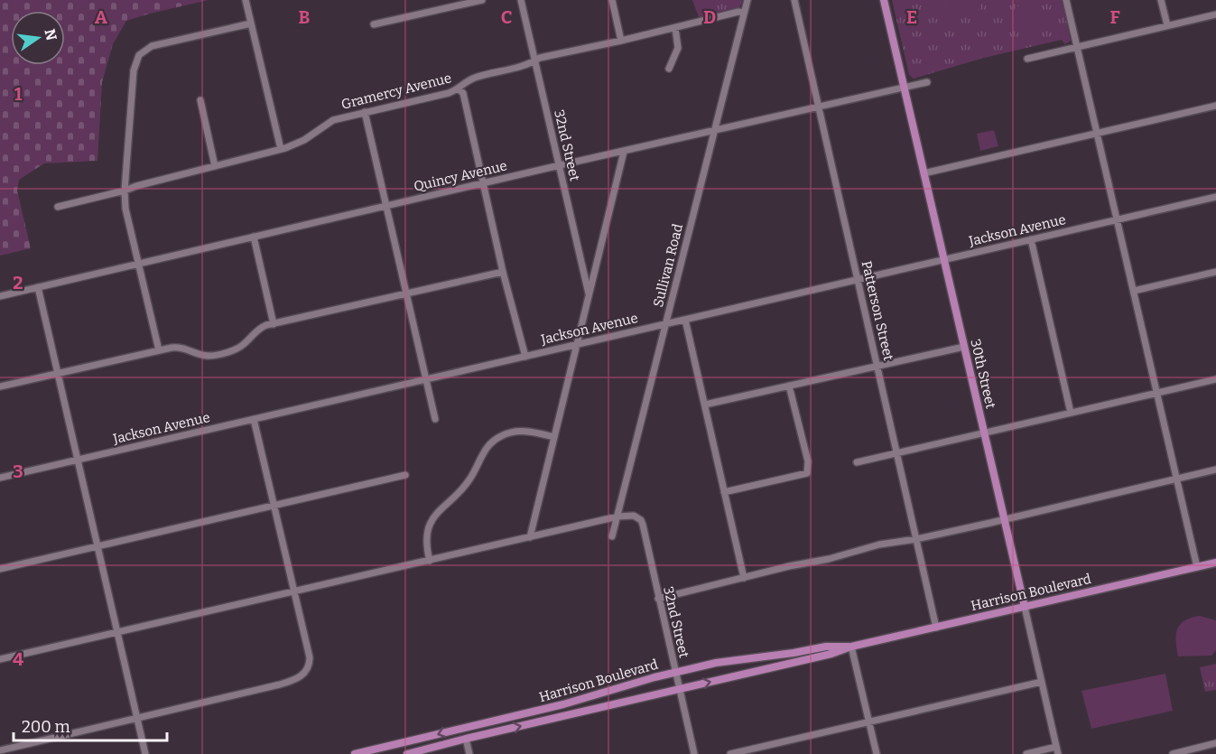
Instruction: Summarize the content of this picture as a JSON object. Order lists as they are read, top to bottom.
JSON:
{
  "streets": {
    "main road": ["30th Street", "Harrison Boulevard"],
    "street": [
      "Gramercy Avenue",
      "32nd Street",
      "Quincy Avenue",
      "Jackson Avenue",
      "Sullivan Road",
      "Patterson Street"
    ]
  },
  "crossings": [
    ["Gramercy Avenue", "32nd Street"],
    ["Gramercy Avenue", "Sullivan Road"],
    ["32nd Street", "Quincy Avenue"],
    ["32nd Street", "Sullivan Road"],
    ["32nd Street", "Harrison Boulevard"],
    ["Quincy Avenue", "Sullivan Road"],
    ["Quincy Avenue", "Patterson Street"],
    ["Quincy Avenue", "30th Street"],
    ["Jackson Avenue", "Sullivan Road"],
    ["Jackson Avenue", "Patterson Street"],
    ["Jackson Avenue", "30th Street"],
    ["Patterson Street", "Harrison Boulevard"],
    ["30th Street", "Harrison Boulevard"]
  ],
  "scale_bar": "200 m",
  "north": "right",
  "grid": {
    "columns": [
      "A",
      "B",
      "C",
      "D",
      "E",
      "F"
    ],
    "rows": [
      "1",
      "2",
      "3",
      "4"
    ]
  }
}
